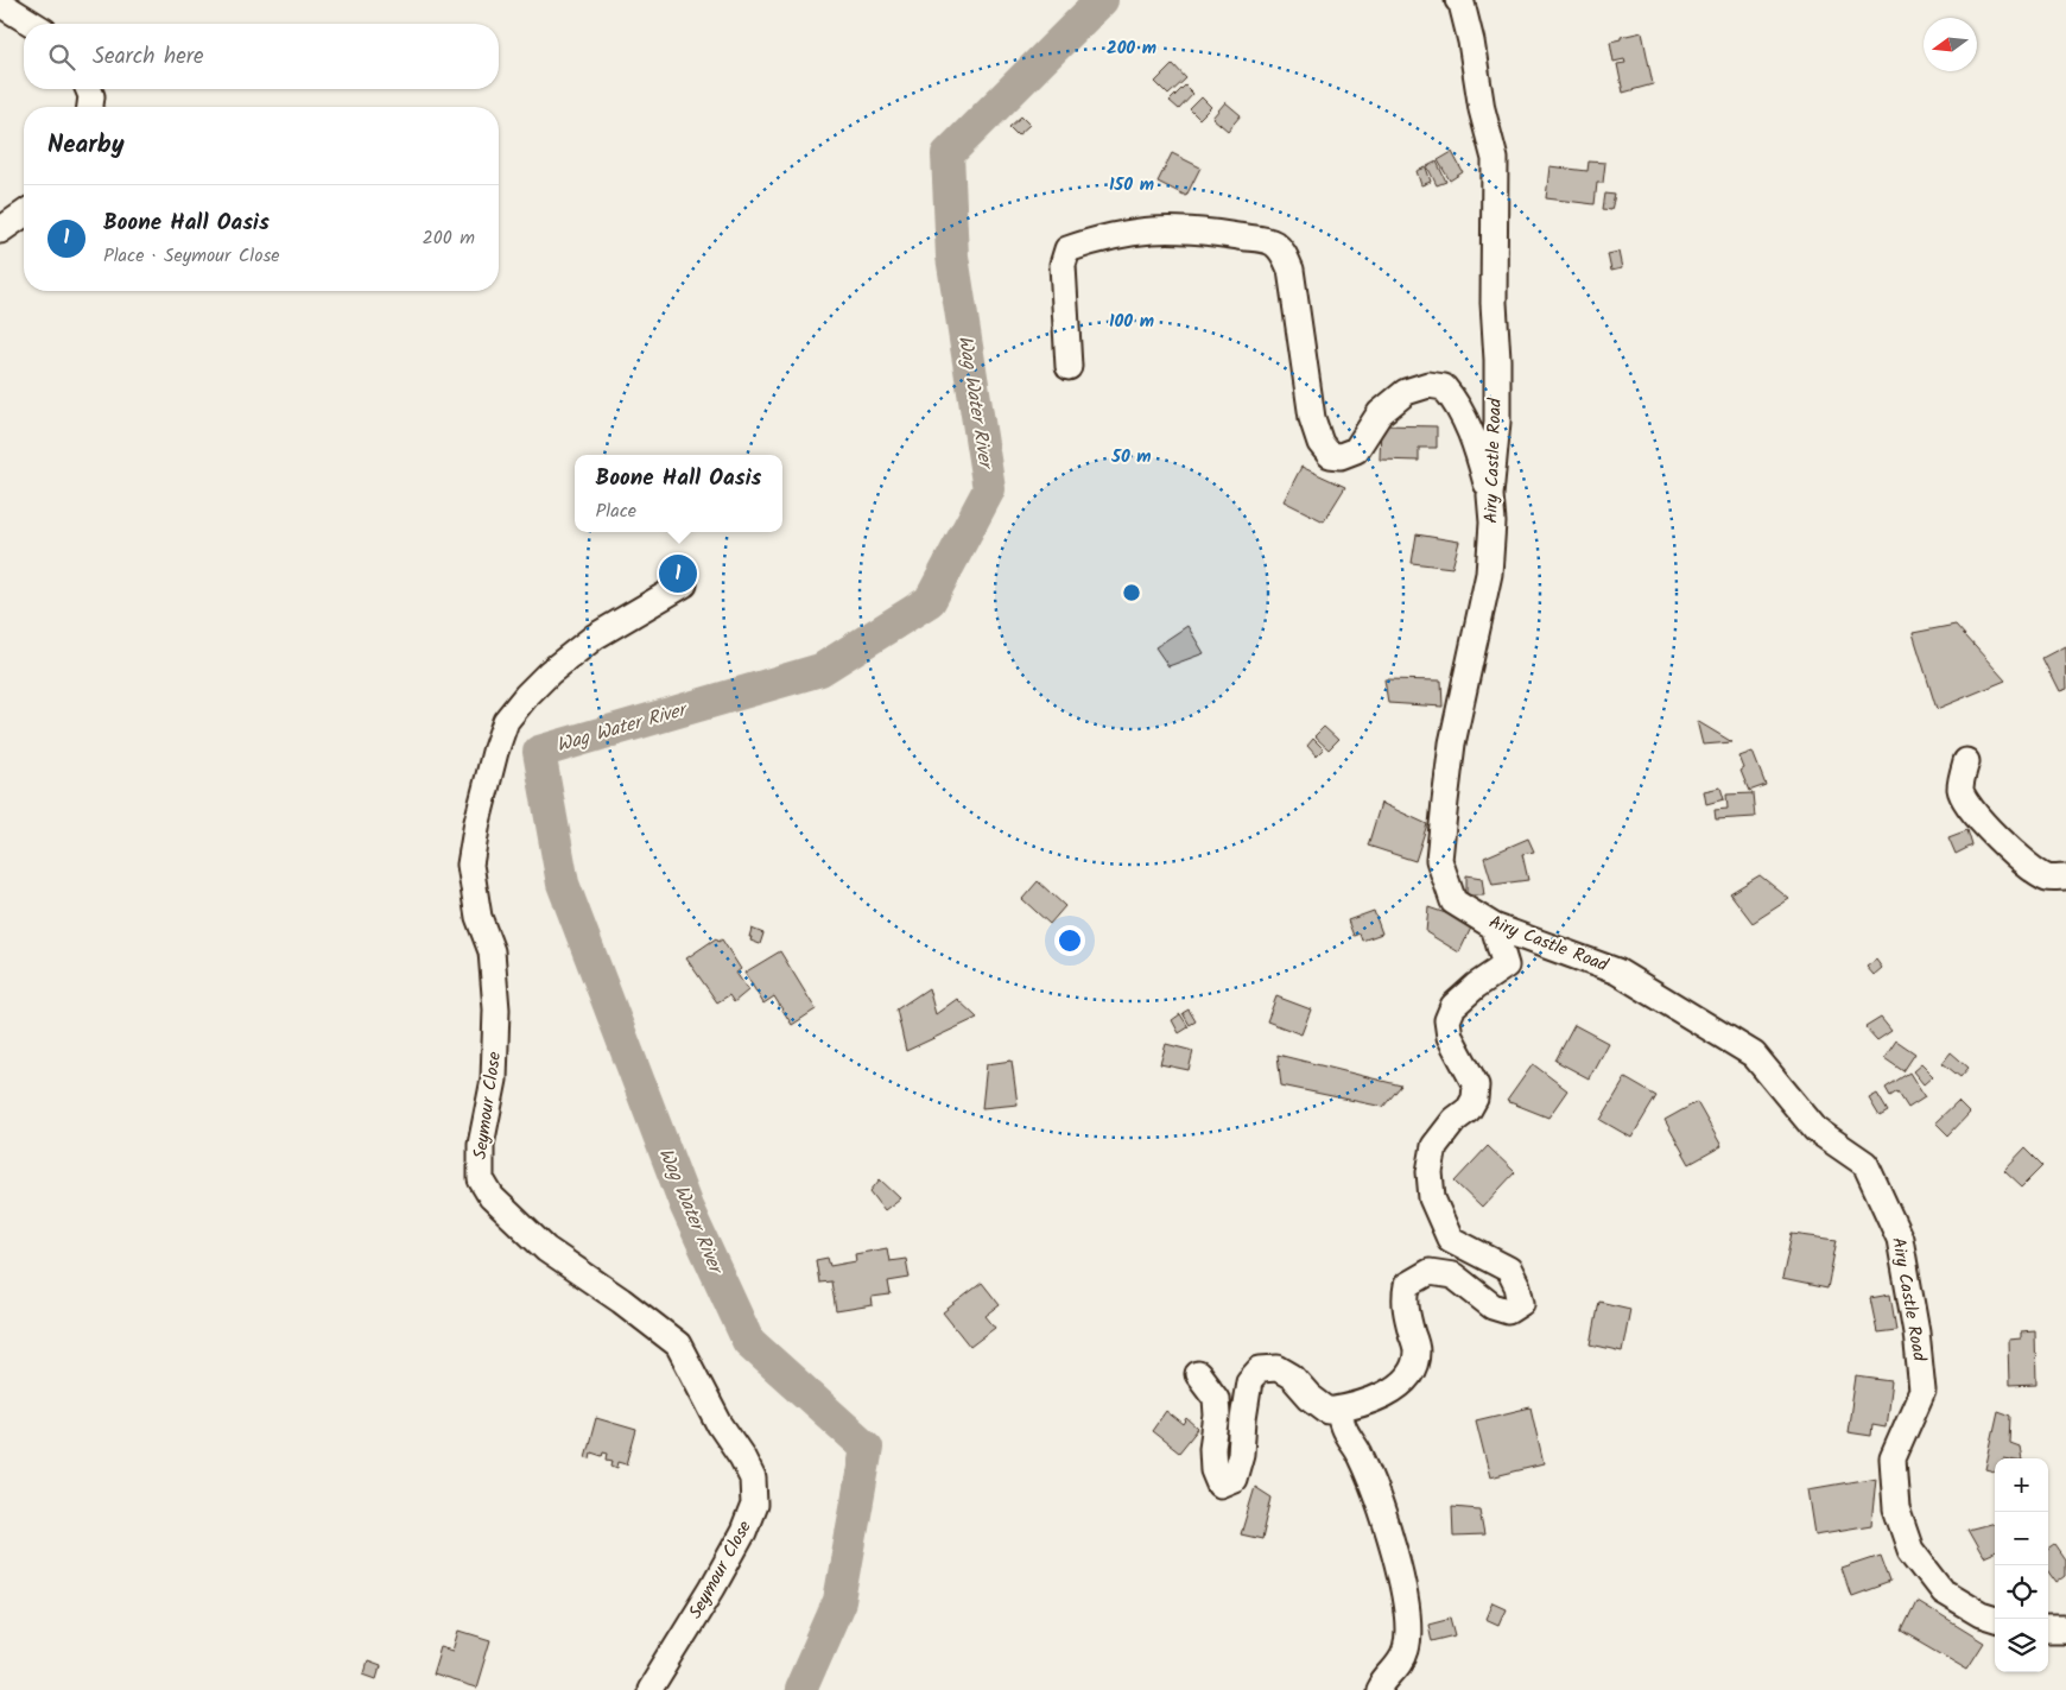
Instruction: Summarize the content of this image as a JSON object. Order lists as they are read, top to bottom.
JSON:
{
  "streets": {
    "street": ["Airy Castle Road", "Seymour Close"]
  },
  "water": ["Wag Water River"],
  "north": "left",
  "page": {
    "search": "Search here",
    "heading": "Nearby",
    "list": [
      {
        "mark": "1",
        "name": "Boone Hall Oasis",
        "note": "Place · Seymour Close",
        "value": "200 m"
      }
    ],
    "popup": ["Boone Hall Oasis", "Place"],
    "pins": "1",
    "map_buttons": ["+", "−"]
  },
  "rings": [
    "200 m",
    "150 m",
    "100 m",
    "50 m"
  ]
}
